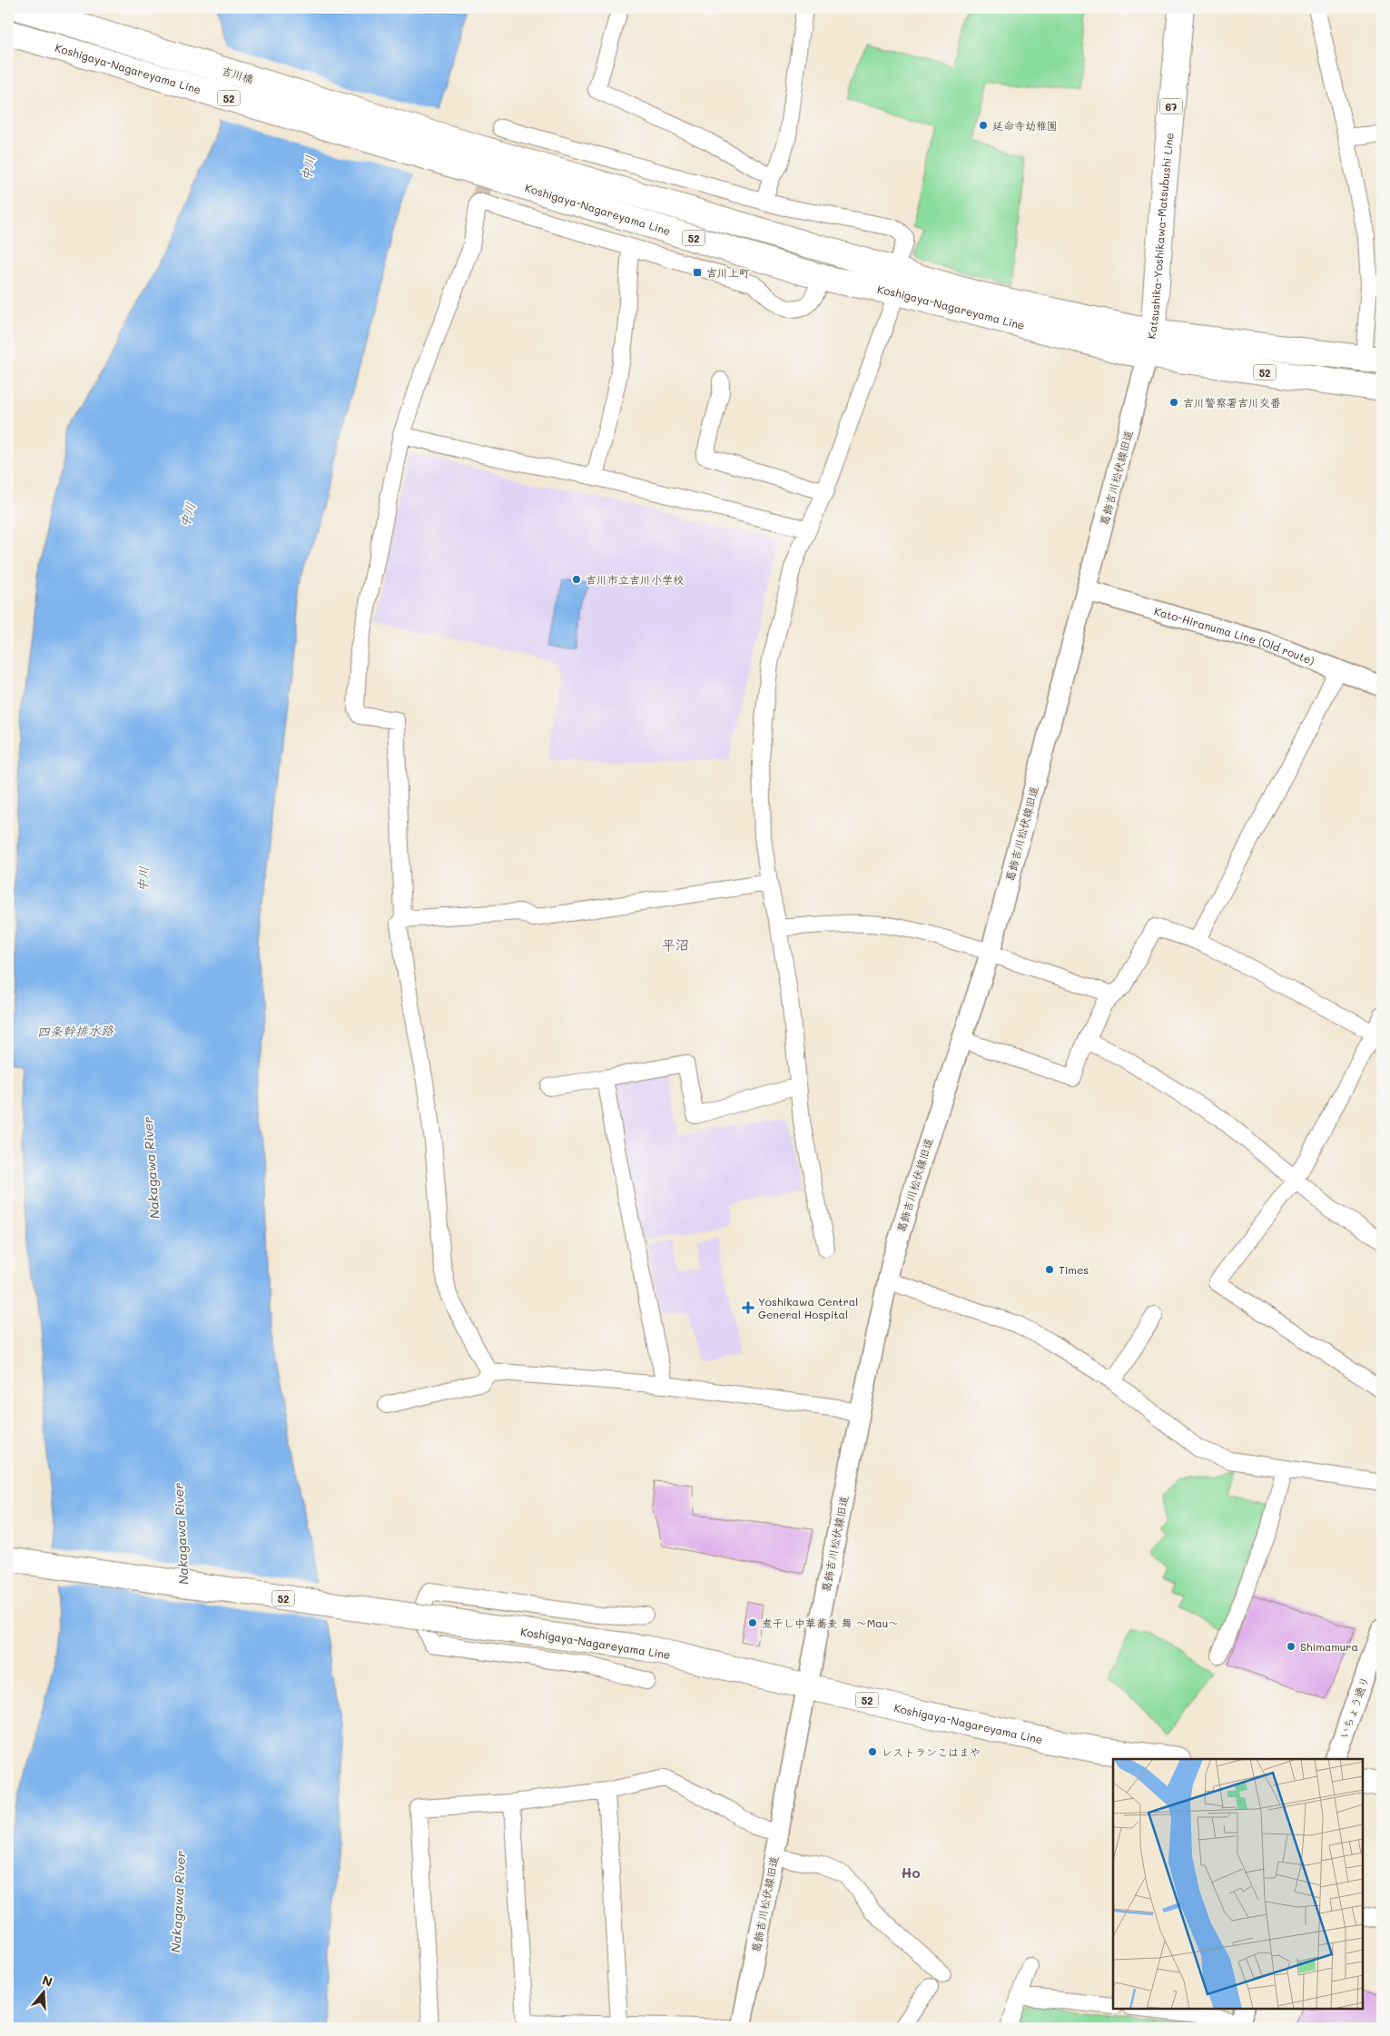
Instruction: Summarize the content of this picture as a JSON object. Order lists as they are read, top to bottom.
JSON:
{
  "streets": {
    "main road": [
      "Koshigaya-Nagareyama Line",
      "吉川橋",
      "52",
      "67",
      "Katsushika-Yoshikawa-Matsubushi Line"
    ],
    "street": ["葛飾吉川松伏線旧道", "Kato-Hiranuma Line (Old route)", "いちょう通り"]
  },
  "crossings": [
    ["Koshigaya-Nagareyama Line", "吉川橋"],
    ["Koshigaya-Nagareyama Line", "Katsushika-Yoshikawa-Matsubushi Line"],
    ["Koshigaya-Nagareyama Line", "葛飾吉川松伏線旧道"],
    ["Katsushika-Yoshikawa-Matsubushi Line", "葛飾吉川松伏線旧道"],
    ["葛飾吉川松伏線旧道", "Kato-Hiranuma Line (Old route)"]
  ],
  "districts": ["平沼", "Ho"],
  "water": ["中川", "四条幹排水路", "Nakagawa River"],
  "places": {
    "other": [
      "延命寺幼稚園",
      "吉川警察署吉川交番",
      "吉川市立吉川小学校",
      "Times",
      "煮干し中華蕎麦 舞 〜Mau〜",
      "Shimamura",
      "レストランこはまや"
    ],
    "transit": ["吉川上町"],
    "health": ["Yoshikawa Central General Hospital"]
  },
  "north": "top"
}
